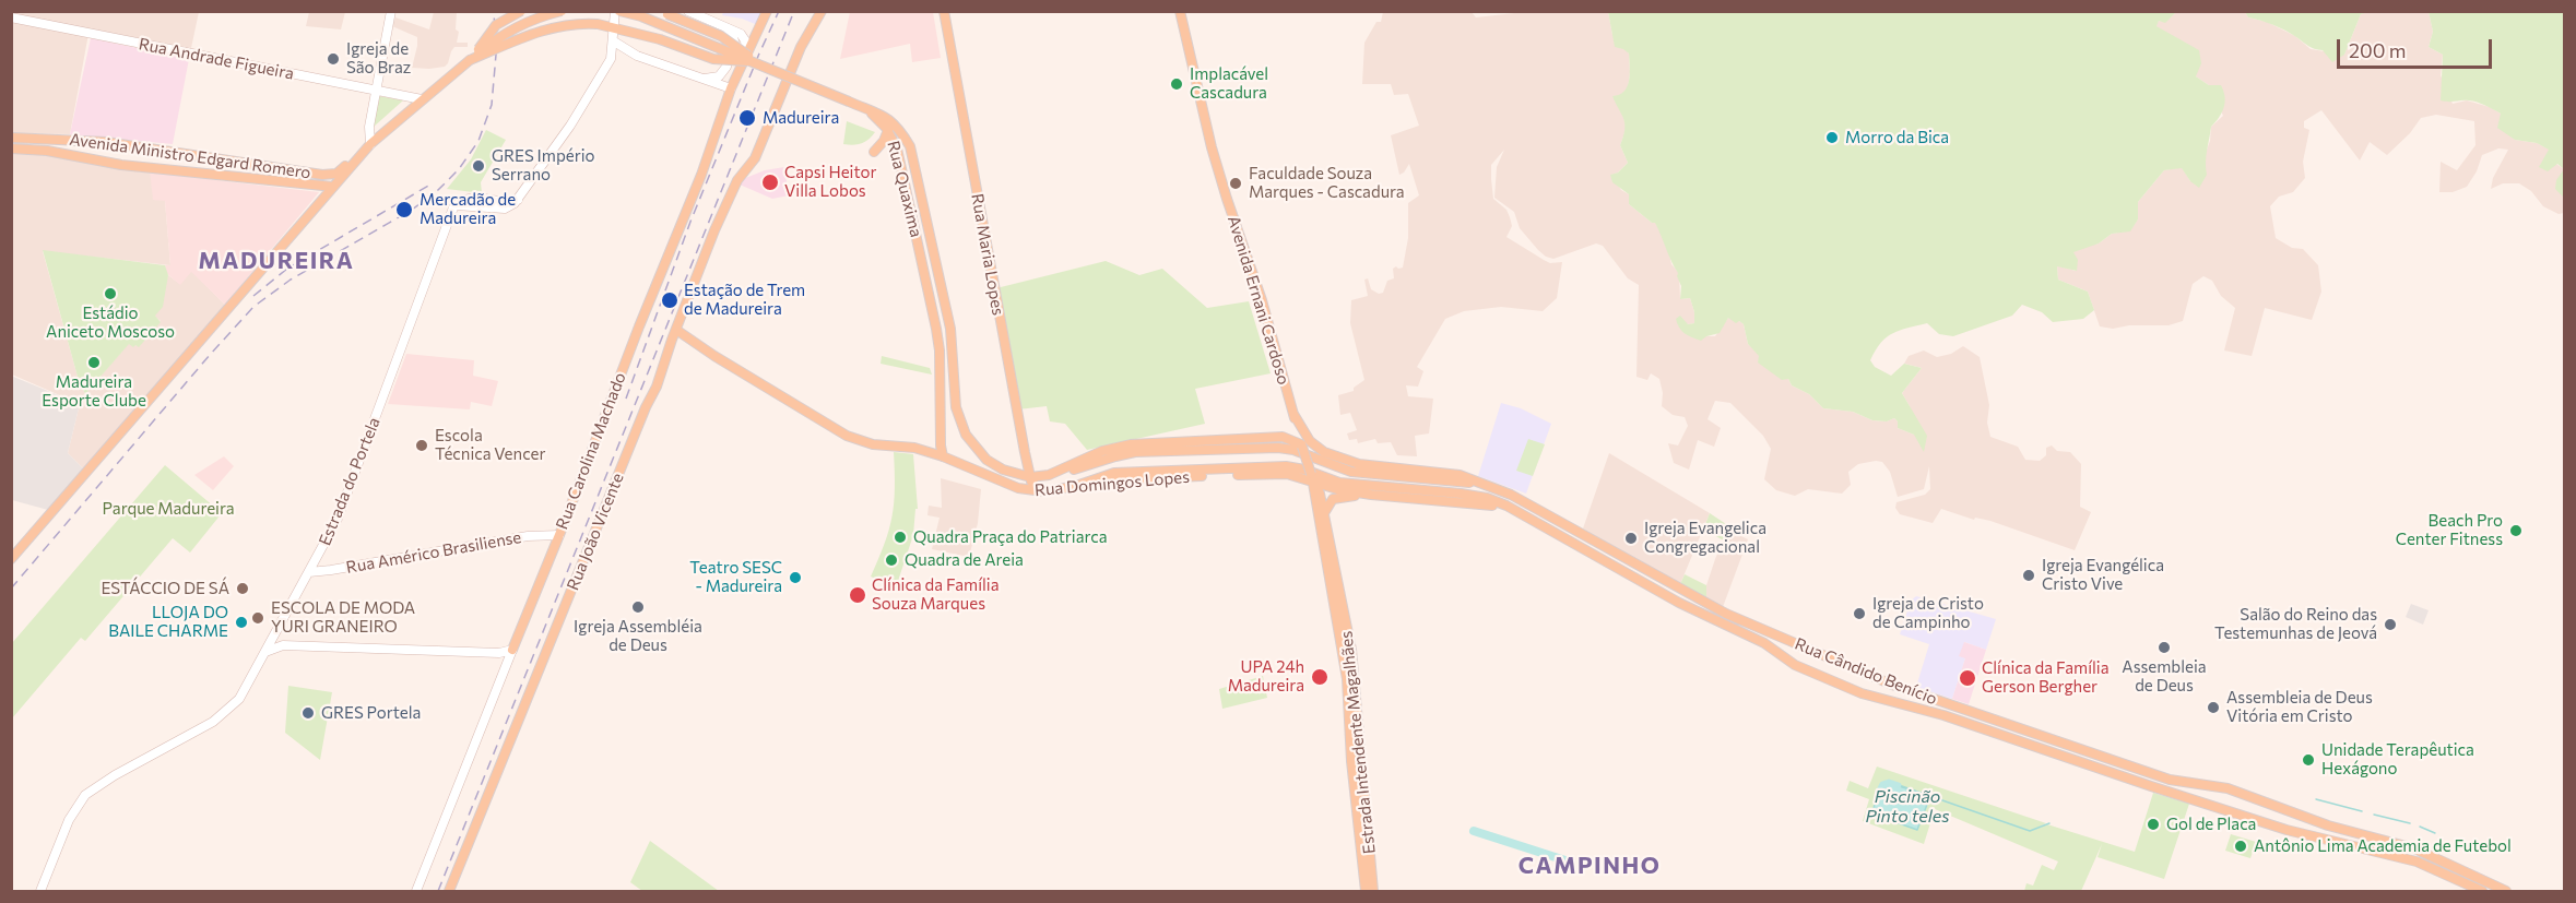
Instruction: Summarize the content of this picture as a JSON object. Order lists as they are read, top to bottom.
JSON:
{
  "streets": {
    "main road": [
      "Rua Andrade Figueira",
      "Avenida Ministro Edgard Romero",
      "Rua Quaxima",
      "Rua Maria Lopes",
      "Avenida Ernani Cardoso",
      "Rua Carolina Machado",
      "Estrada do Portela",
      "Rua Domingos Lopes",
      "Rua João Vicente",
      "Rua Américo Brasiliense",
      "Rua Cândido Benício",
      "Estrada Intendente Magalhães"
    ]
  },
  "crossings": [
    ["Rua Quaxima", "Rua Domingos Lopes"],
    ["Rua Maria Lopes", "Rua Domingos Lopes"],
    ["Avenida Ernani Cardoso", "Rua Domingos Lopes"],
    ["Avenida Ernani Cardoso", "Rua Cândido Benício"],
    ["Avenida Ernani Cardoso", "Estrada Intendente Magalhães"],
    ["Rua Carolina Machado", "Rua Américo Brasiliense"],
    ["Estrada do Portela", "Rua Américo Brasiliense"],
    ["Rua Domingos Lopes", "Rua João Vicente"],
    ["Rua Domingos Lopes", "Rua Cândido Benício"],
    ["Rua Domingos Lopes", "Estrada Intendente Magalhães"],
    ["Rua Cândido Benício", "Estrada Intendente Magalhães"]
  ],
  "districts": ["MADUREIRA", "CAMPINHO"],
  "water": ["Piscinão Pinto teles"],
  "parks": ["Parque Madureira"],
  "places": [
    "Igreja de São Braz",
    "Implacável Cascadura",
    "Madureira",
    "Morro da Bica",
    "GRES Império Serrano",
    "Capsi Heitor Villa Lobos",
    "Faculdade Souza Marques - Cascadura",
    "Mercadão de Madureira",
    "Estádio Aniceto Moscoso",
    "Estação de Trem de Madureira",
    "Madureira Esporte Clube",
    "Escola Técnica Vencer",
    "Beach Pro Center Fitness",
    "Quadra Praça do Patriarca",
    "Igreja Evangelica Congregacional",
    "Quadra de Areia",
    "Igreja Evangélica Cristo Vive",
    "Teatro SESC - Madureira",
    "ESTÁCCIO DE SÁ",
    "Clínica da Família Souza Marques",
    "Igreja Assembléia de Deus",
    "Igreja de Cristo de Campinho",
    "ESCOLA DE MODA YURI GRANEIRO",
    "LLOJA DO BAILE CHARME",
    "Salão do Reino das Testemunhas de Jeová",
    "Assembleia de Deus",
    "UPA 24h Madureira",
    "Clínica da Família Gerson Bergher",
    "Assembleia de Deus Vitória em Cristo",
    "GRES Portela",
    "Unidade Terapêutica Hexágono",
    "Gol de Placa",
    "Antônio Lima Academia de Futebol"
  ],
  "scale_bar": "200 m"
}
